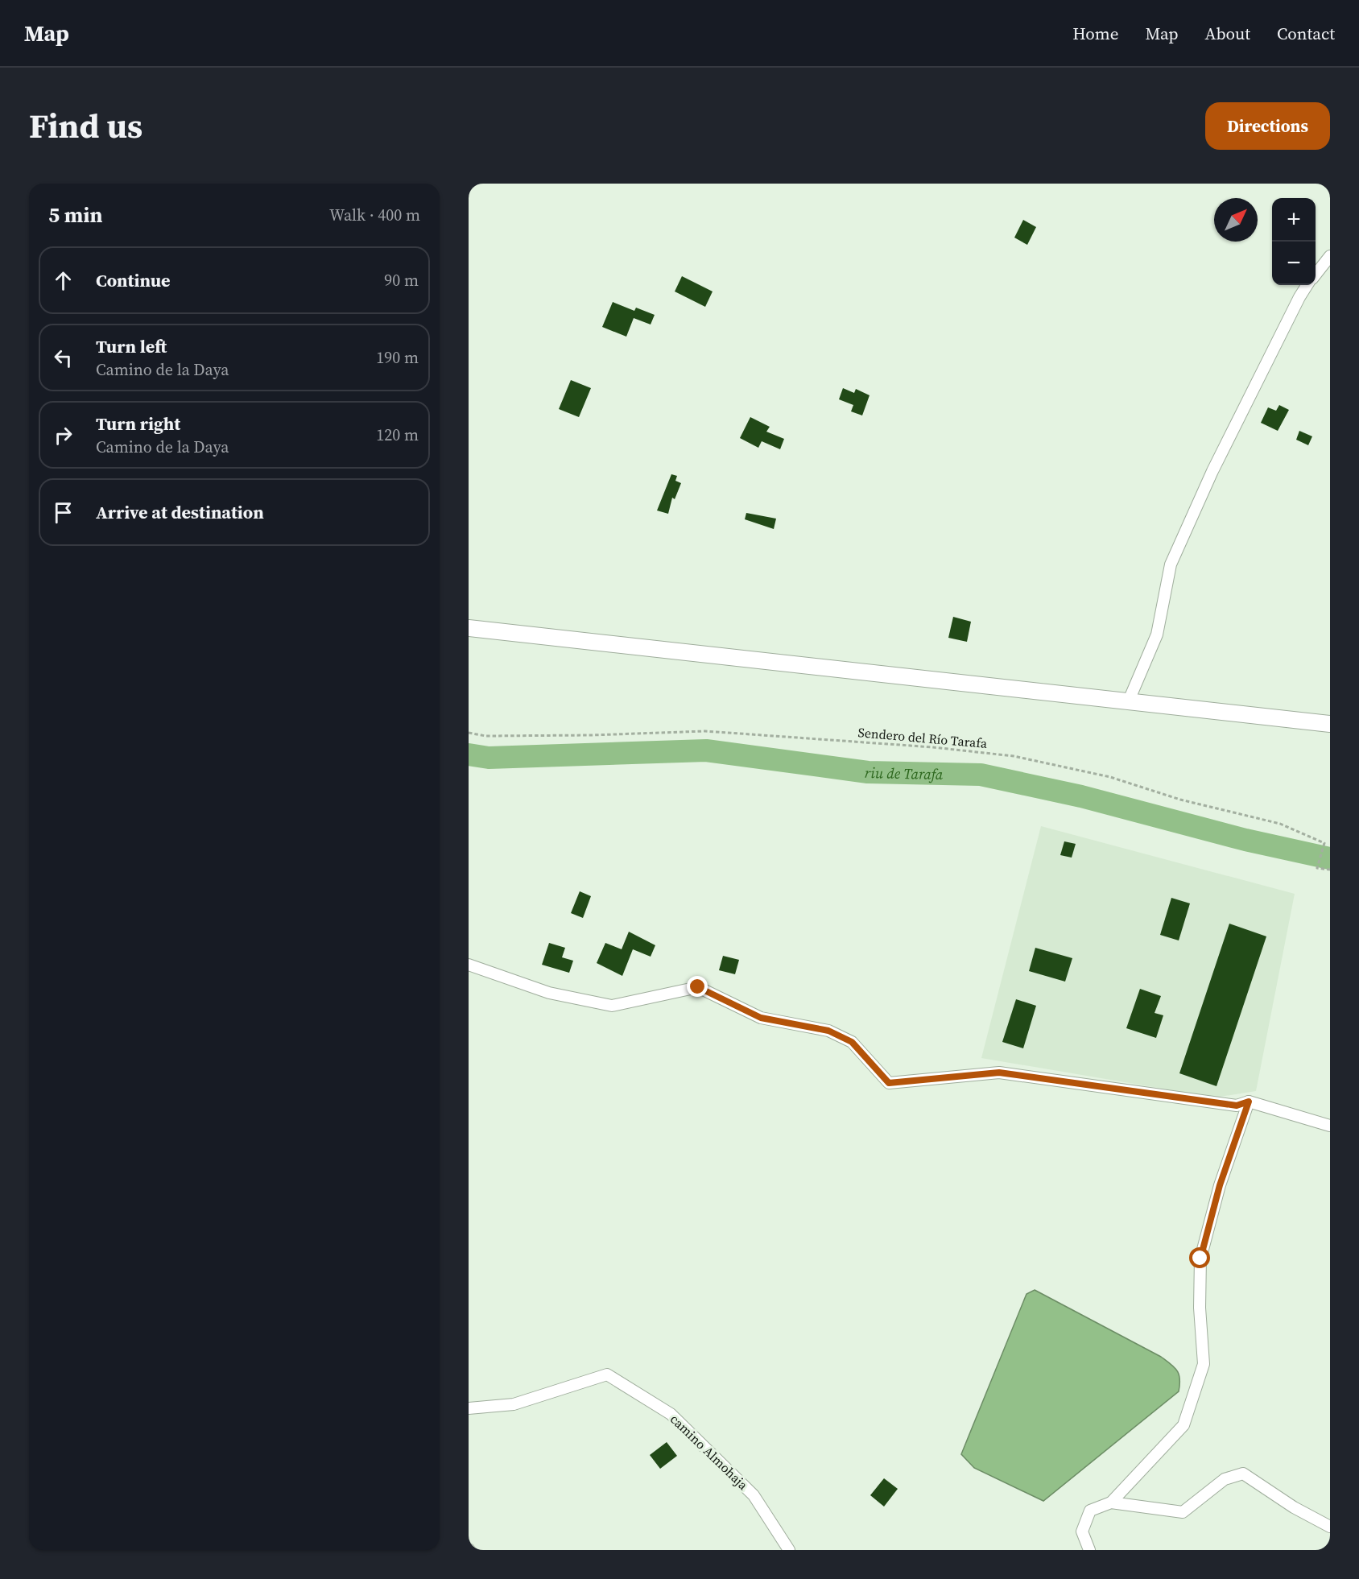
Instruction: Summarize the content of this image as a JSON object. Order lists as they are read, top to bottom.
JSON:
{
  "streets": {
    "street": ["camino Almohaja"],
    "path": ["Sendero del Río Tarafa"]
  },
  "water": ["riu de Tarafa"],
  "north": "top right",
  "page": {
    "header": "Map",
    "nav": [
      "Home",
      "Map",
      "About",
      "Contact"
    ],
    "title": "Find us",
    "buttons": "Directions",
    "heading": ["5 min", "Walk · 400 m"],
    "map_buttons": ["+", "−"],
    "list": [
      ["Continue", "90 m"],
      ["Turn left", "Camino de la Daya", "190 m"],
      ["Turn right", "Camino de la Daya", "120 m"],
      "Arrive at destination"
    ]
  }
}
